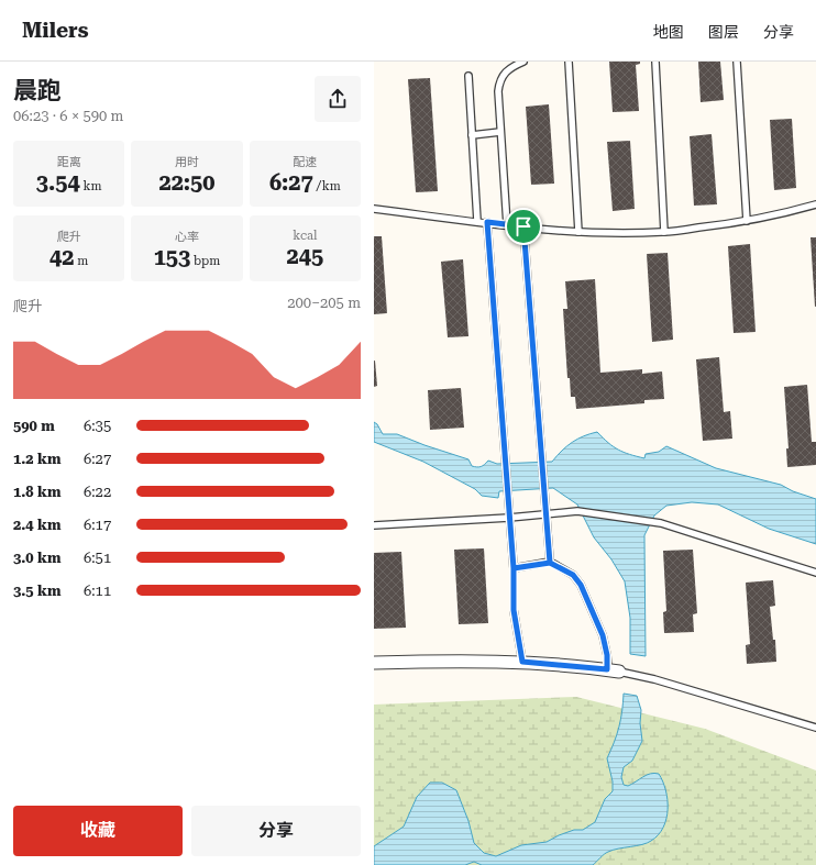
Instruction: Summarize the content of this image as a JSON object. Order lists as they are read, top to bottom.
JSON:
{
  "page": {
    "header": "Milers",
    "nav": ["地图", "图层", "分享"],
    "heading": ["晨跑", "06:23 · 6 × 590 m"],
    "stats": [
      ["距离", "3.54 km"],
      ["用时", "22:50"],
      ["配速", "6:27 /km"],
      ["爬升", "42 m"],
      ["心率", "153 bpm"],
      ["kcal", "245"]
    ],
    "chart": ["爬升", "200–205 m"],
    "list": [
      {
        "name": "590 m",
        "note": "6:35"
      },
      {
        "name": "1.2 km",
        "note": "6:27"
      },
      {
        "name": "1.8 km",
        "note": "6:22"
      },
      {
        "name": "2.4 km",
        "note": "6:17"
      },
      {
        "name": "3.0 km",
        "note": "6:51"
      },
      {
        "name": "3.5 km",
        "note": "6:11"
      }
    ],
    "buttons": ["收藏", "分享"]
  }
}
